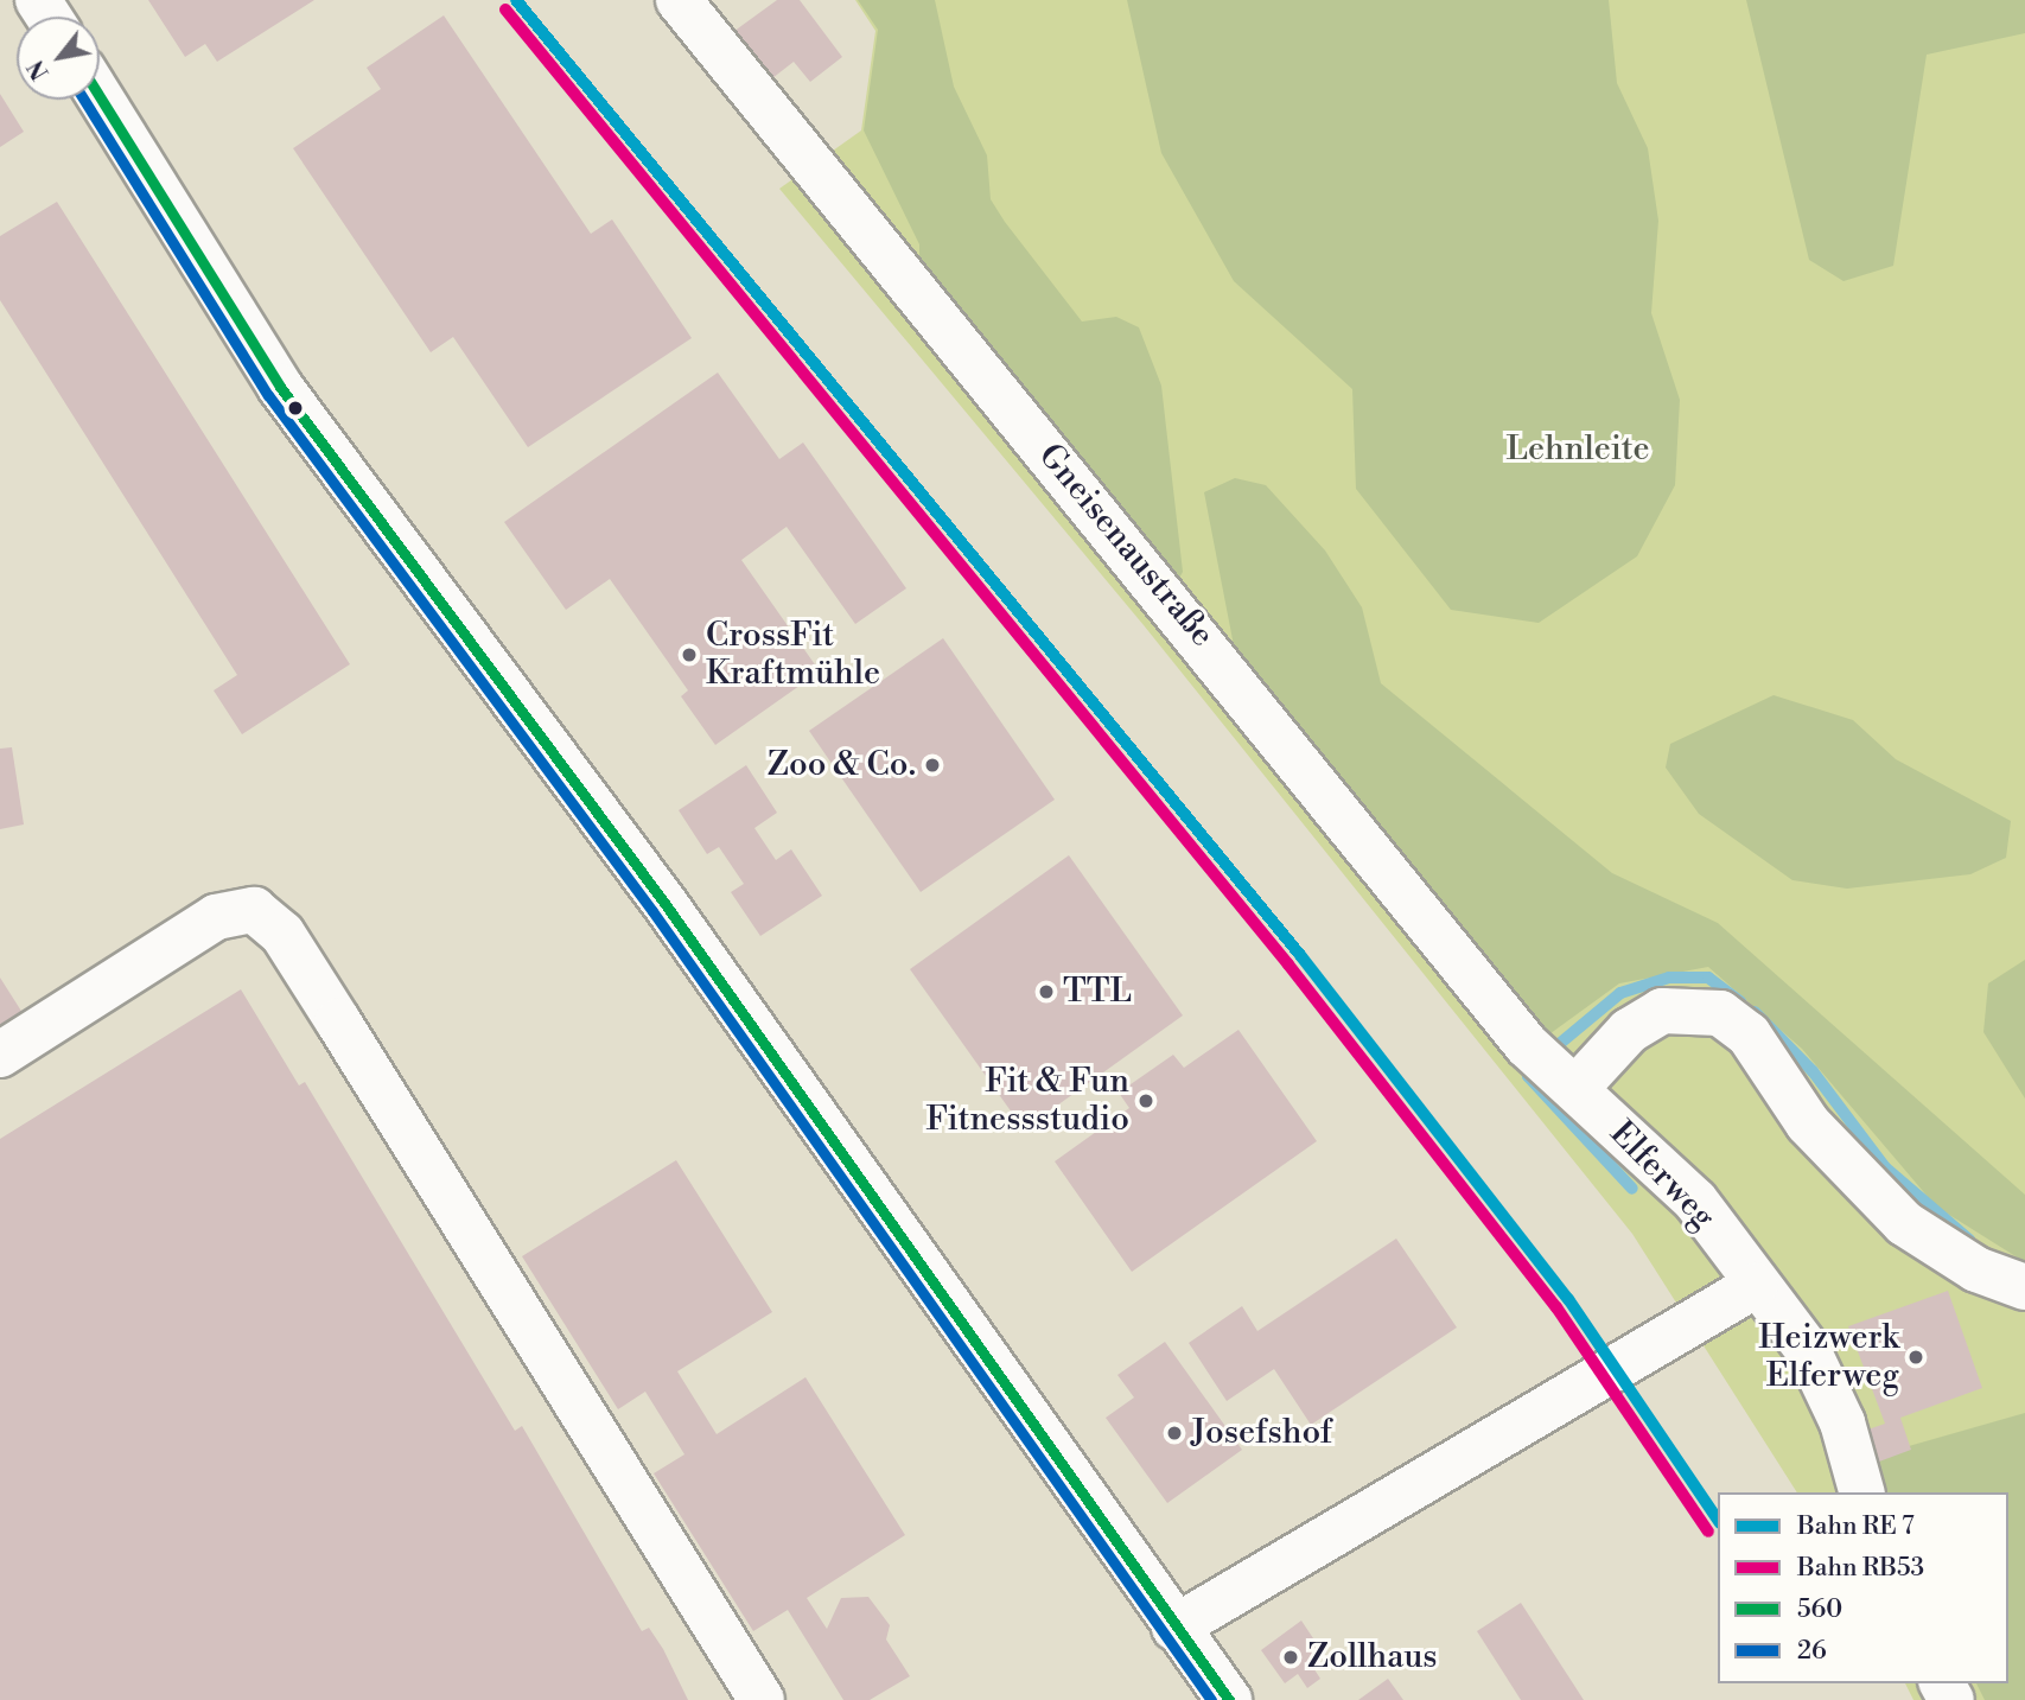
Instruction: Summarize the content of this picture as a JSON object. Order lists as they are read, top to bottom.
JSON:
{
  "streets": {
    "street": ["Gneisenaustraße", "Elferweg"]
  },
  "crossings": [
    ["Gneisenaustraße", "Elferweg"]
  ],
  "parks": ["Lehnleite"],
  "places": [
    "CrossFit Kraftmühle",
    "Zoo & Co.",
    "TTL",
    "Fit & Fun Fitnessstudio",
    "Heizwerk Elferweg",
    "Josefshof",
    "Zollhaus"
  ],
  "lines": ["rail line RB53", "transit line 560", "transit line 26"],
  "legend": [
    "Bahn RE 7",
    "Bahn RB53",
    "560",
    "26"
  ],
  "north": "bottom left"
}
